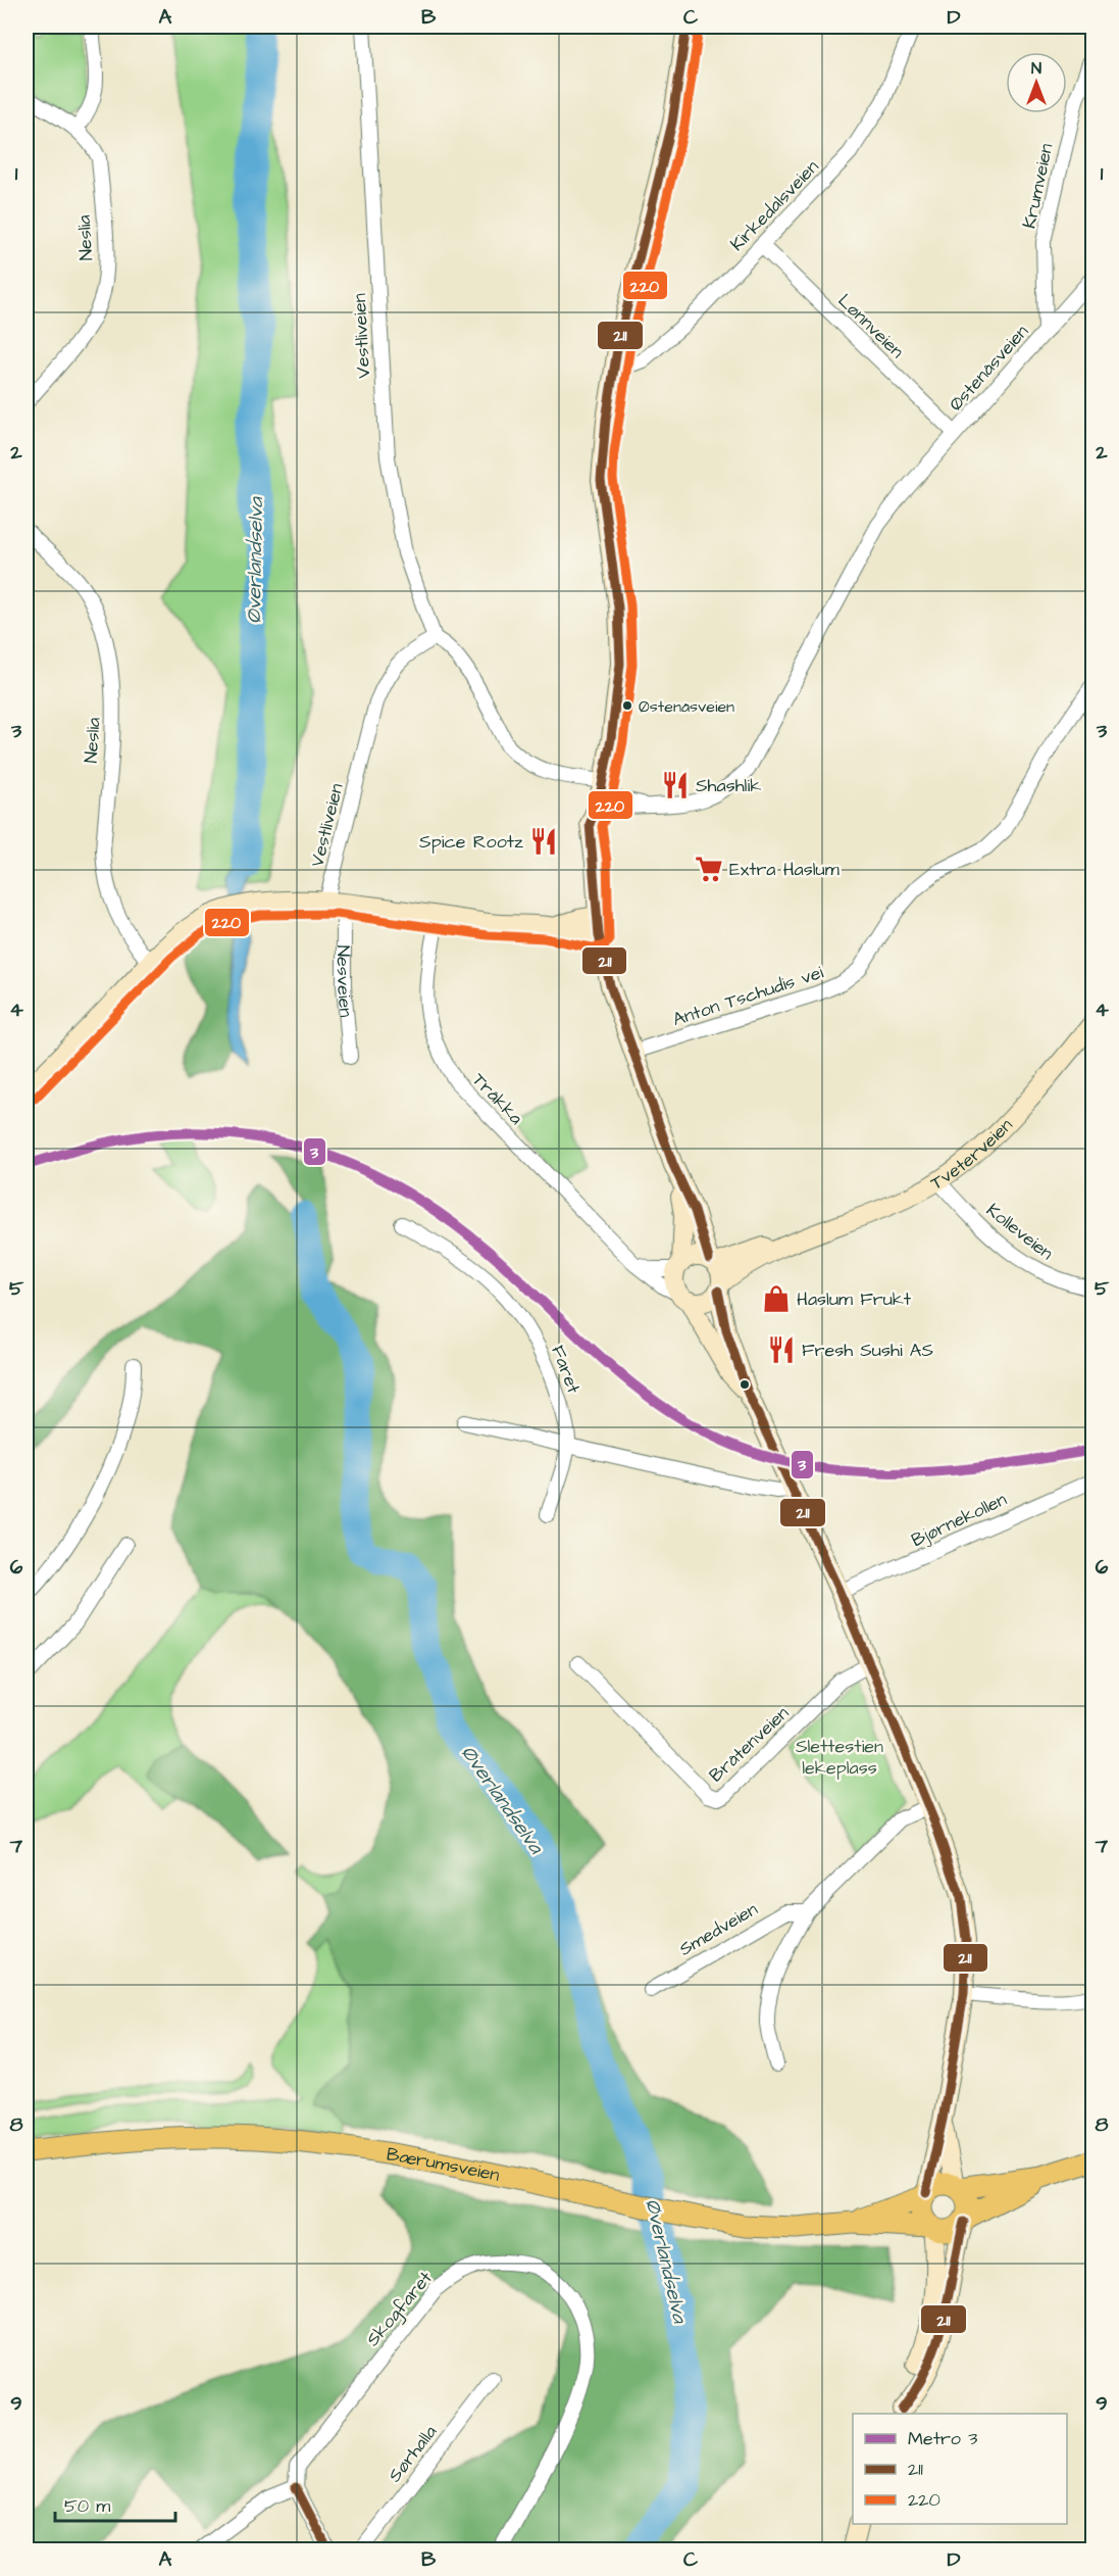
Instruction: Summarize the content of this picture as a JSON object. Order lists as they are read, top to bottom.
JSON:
{
  "streets": {
    "main road": ["Tveterveien", "Bærumsveien"],
    "street": [
      "Krumveien",
      "Kirkedalsveien",
      "Neslia",
      "Lønnveien",
      "Vestliveien",
      "Østenåsveien",
      "Nesveien",
      "Anton Tschudis vei",
      "Tråkka",
      "Kolleveien",
      "Faret",
      "Bjørnekollen",
      "Bråtenveien",
      "Smedveien",
      "Skogfaret",
      "Sørhalla"
    ]
  },
  "crossings": [
    ["Krumveien", "Østenåsveien"],
    ["Kirkedalsveien", "Lønnveien"],
    ["Lønnveien", "Østenåsveien"],
    ["Vestliveien", "Nesveien"],
    ["Tråkka", "Tveterveien"],
    ["Tveterveien", "Kolleveien"]
  ],
  "water": ["Øverlandselva"],
  "parks": ["Slettestien lekeplass"],
  "places": {
    "other": ["Østenåsveien"],
    "restaurant": ["Shashlik", "Spice Rootz", "Fresh Sushi AS"],
    "supermarket": ["Extra Haslum"],
    "shop": ["Haslum Frukt"]
  },
  "lines": ["transit line 211", "transit line 220", "metro line 3"],
  "legend": ["Metro 3", "211", "220"],
  "scale_bar": "50 m",
  "north": "top",
  "grid": {
    "columns": [
      "A",
      "B",
      "C",
      "D"
    ],
    "rows": [
      "1",
      "2",
      "3",
      "4",
      "5",
      "6",
      "7",
      "8",
      "9"
    ]
  }
}
